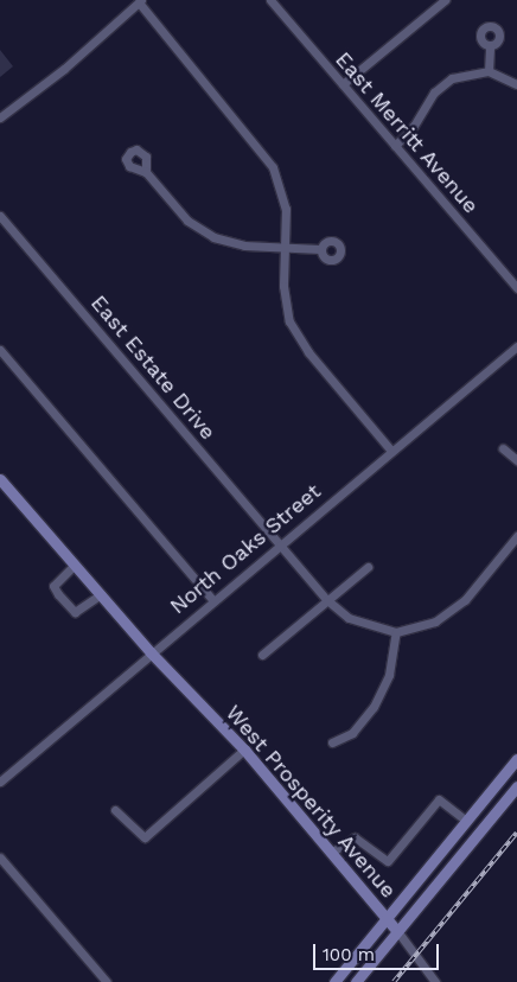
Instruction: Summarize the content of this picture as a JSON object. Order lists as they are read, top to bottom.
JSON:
{
  "streets": {
    "main road": ["West Prosperity Avenue"],
    "street": ["East Merritt Avenue", "East Estate Drive", "North Oaks Street"]
  },
  "crossings": [
    ["East Estate Drive", "North Oaks Street"],
    ["North Oaks Street", "West Prosperity Avenue"]
  ],
  "scale_bar": "100 m"
}
